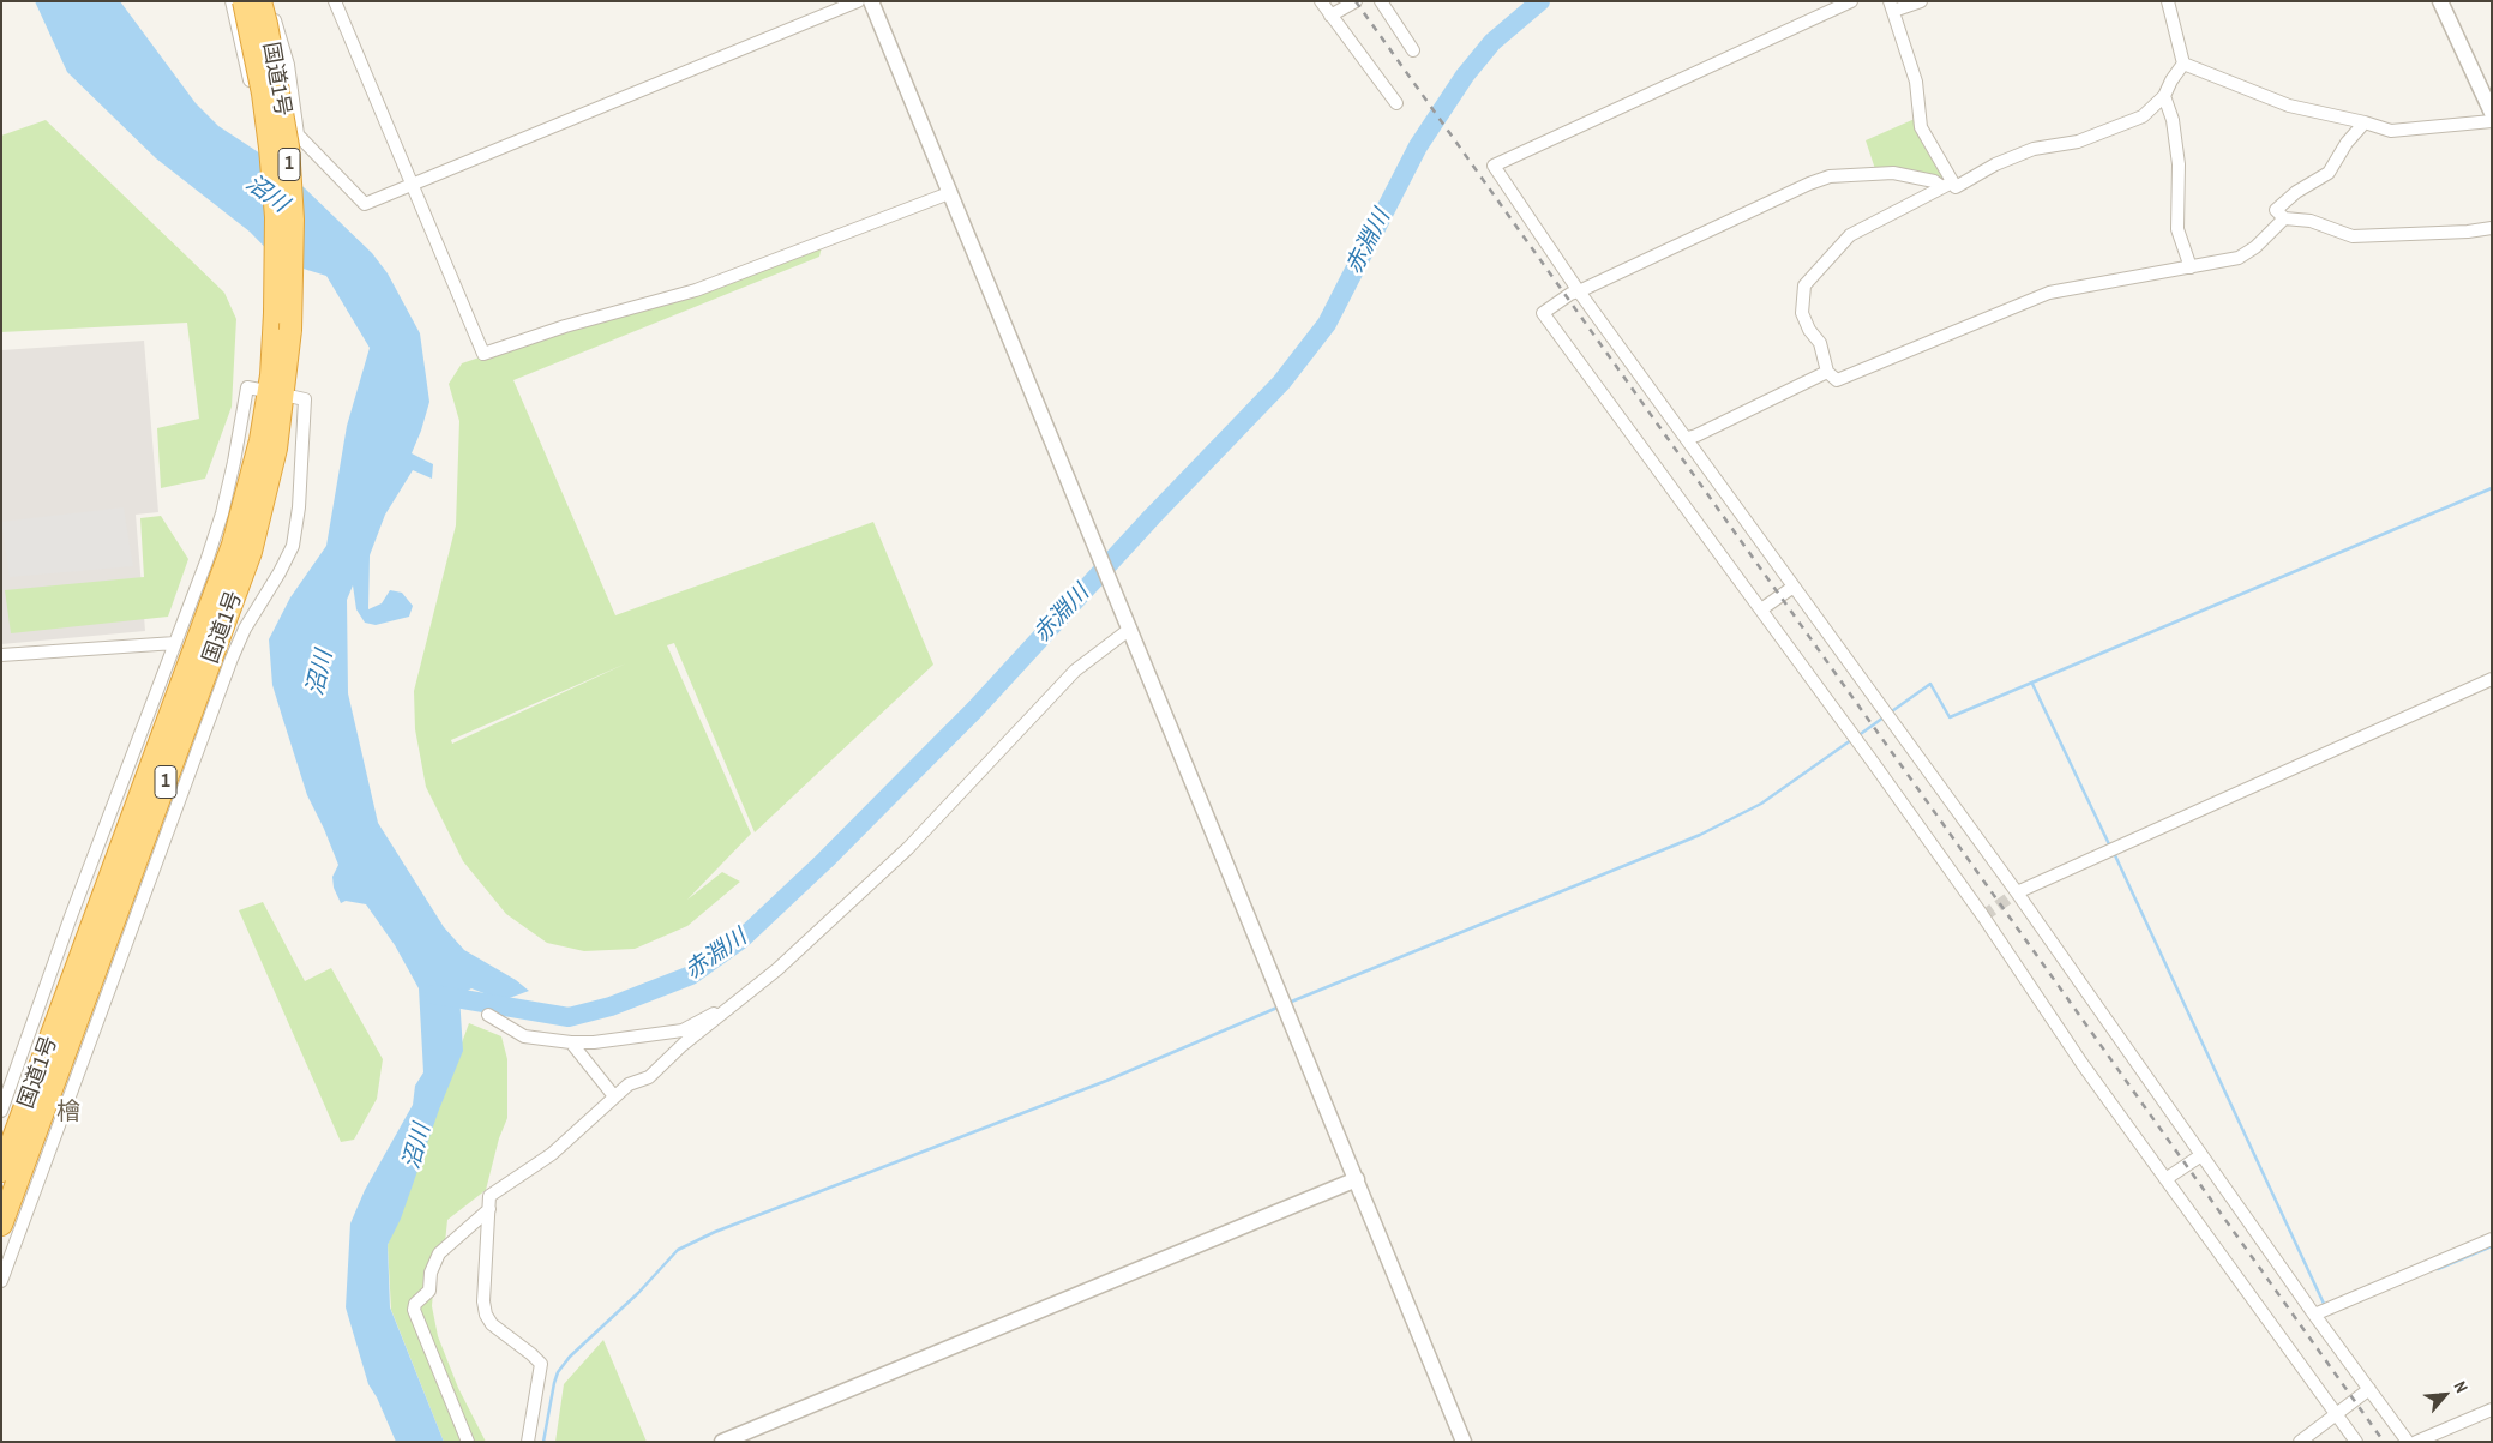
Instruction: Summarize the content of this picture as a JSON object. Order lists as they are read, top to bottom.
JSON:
{
  "streets": {
    "highway": ["国道1号", "1"]
  },
  "districts": ["檜"],
  "water": ["沼川", "赤淵川"],
  "north": "top right"
}
